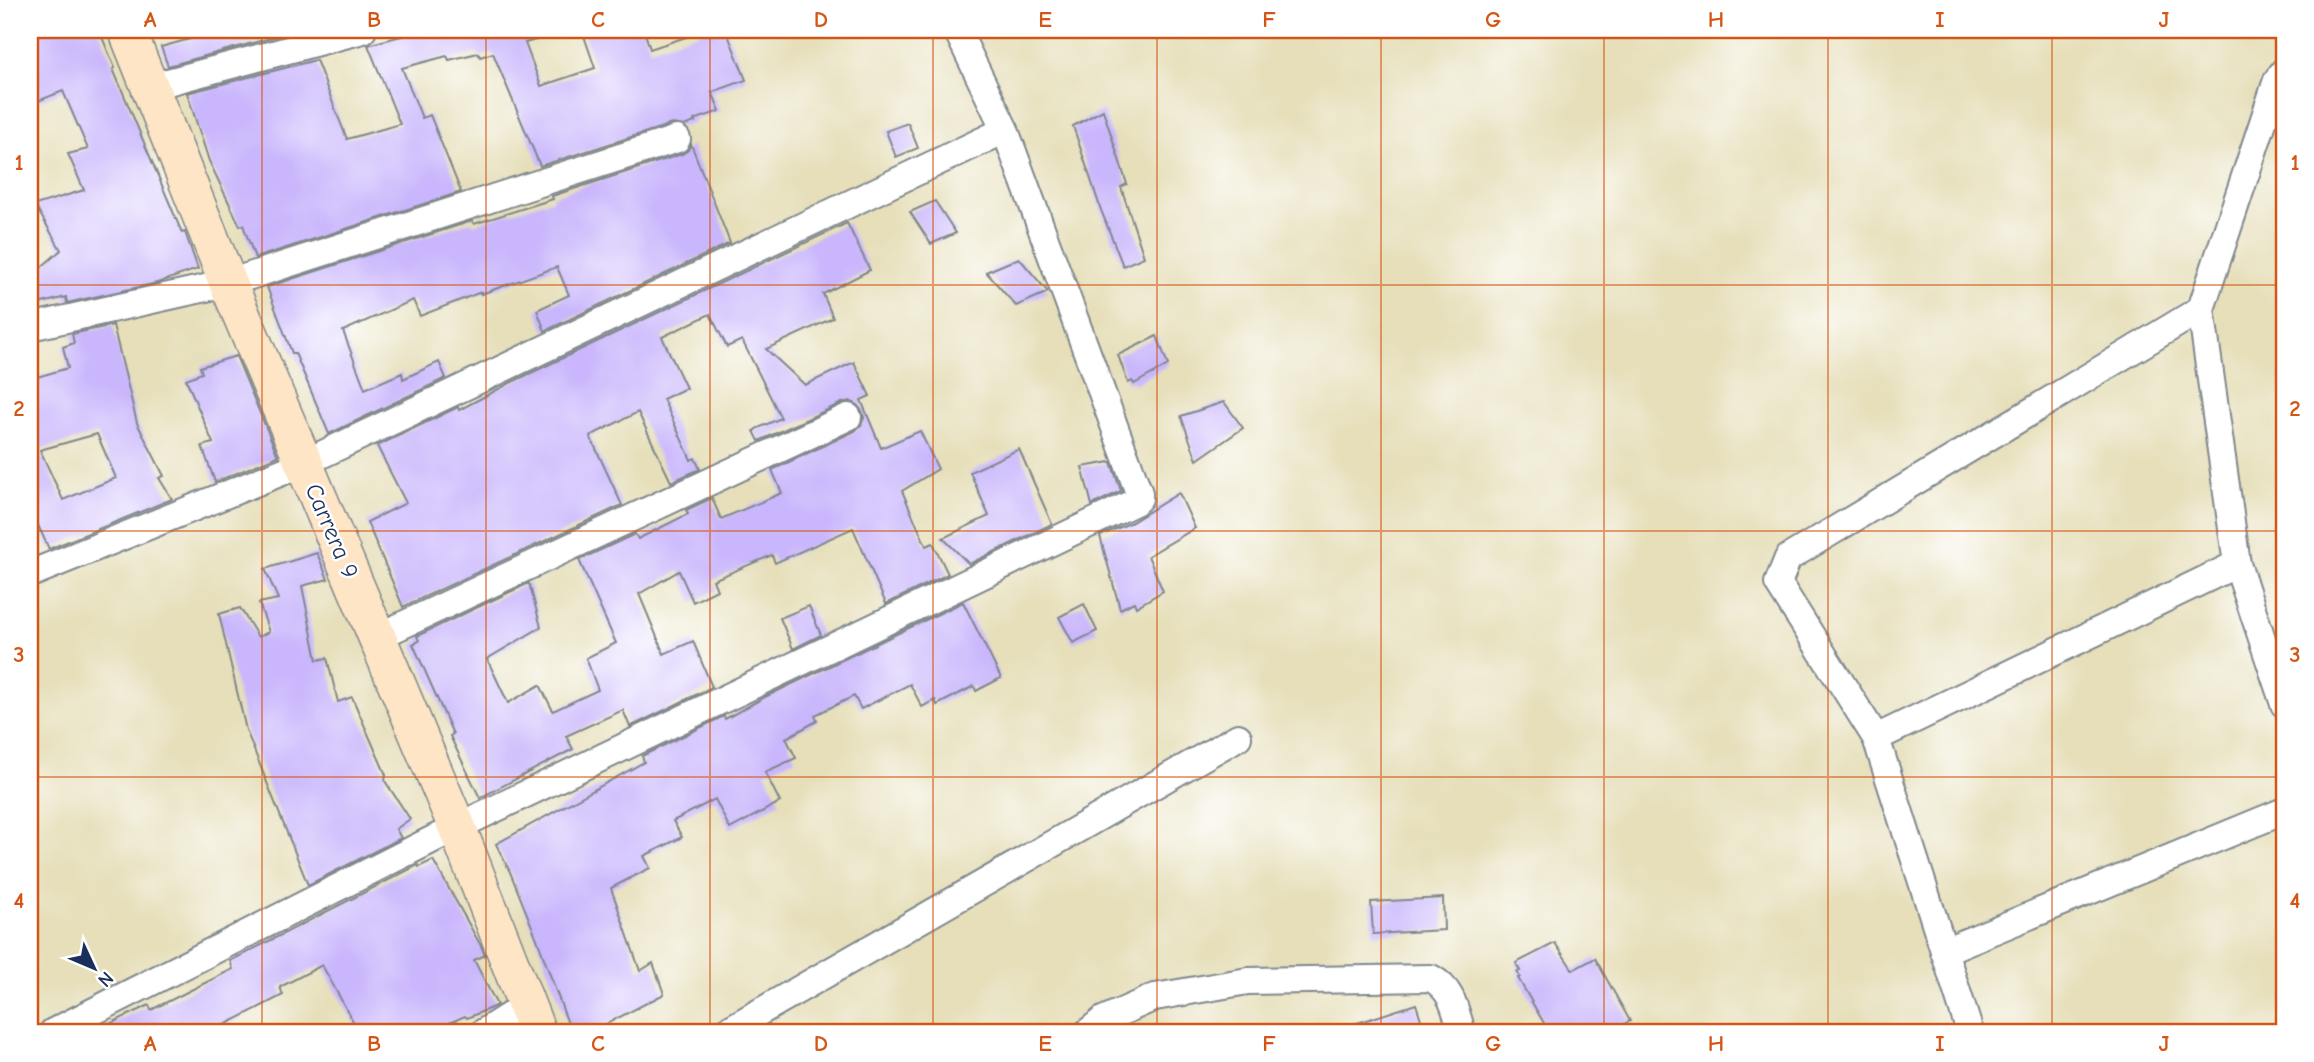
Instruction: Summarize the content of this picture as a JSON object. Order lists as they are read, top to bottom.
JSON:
{
  "streets": {
    "main road": ["Carrera 9"]
  },
  "north": "bottom right",
  "grid": {
    "columns": [
      "A",
      "B",
      "C",
      "D",
      "E",
      "F",
      "G",
      "H",
      "I",
      "J"
    ],
    "rows": [
      "1",
      "2",
      "3",
      "4"
    ]
  }
}
